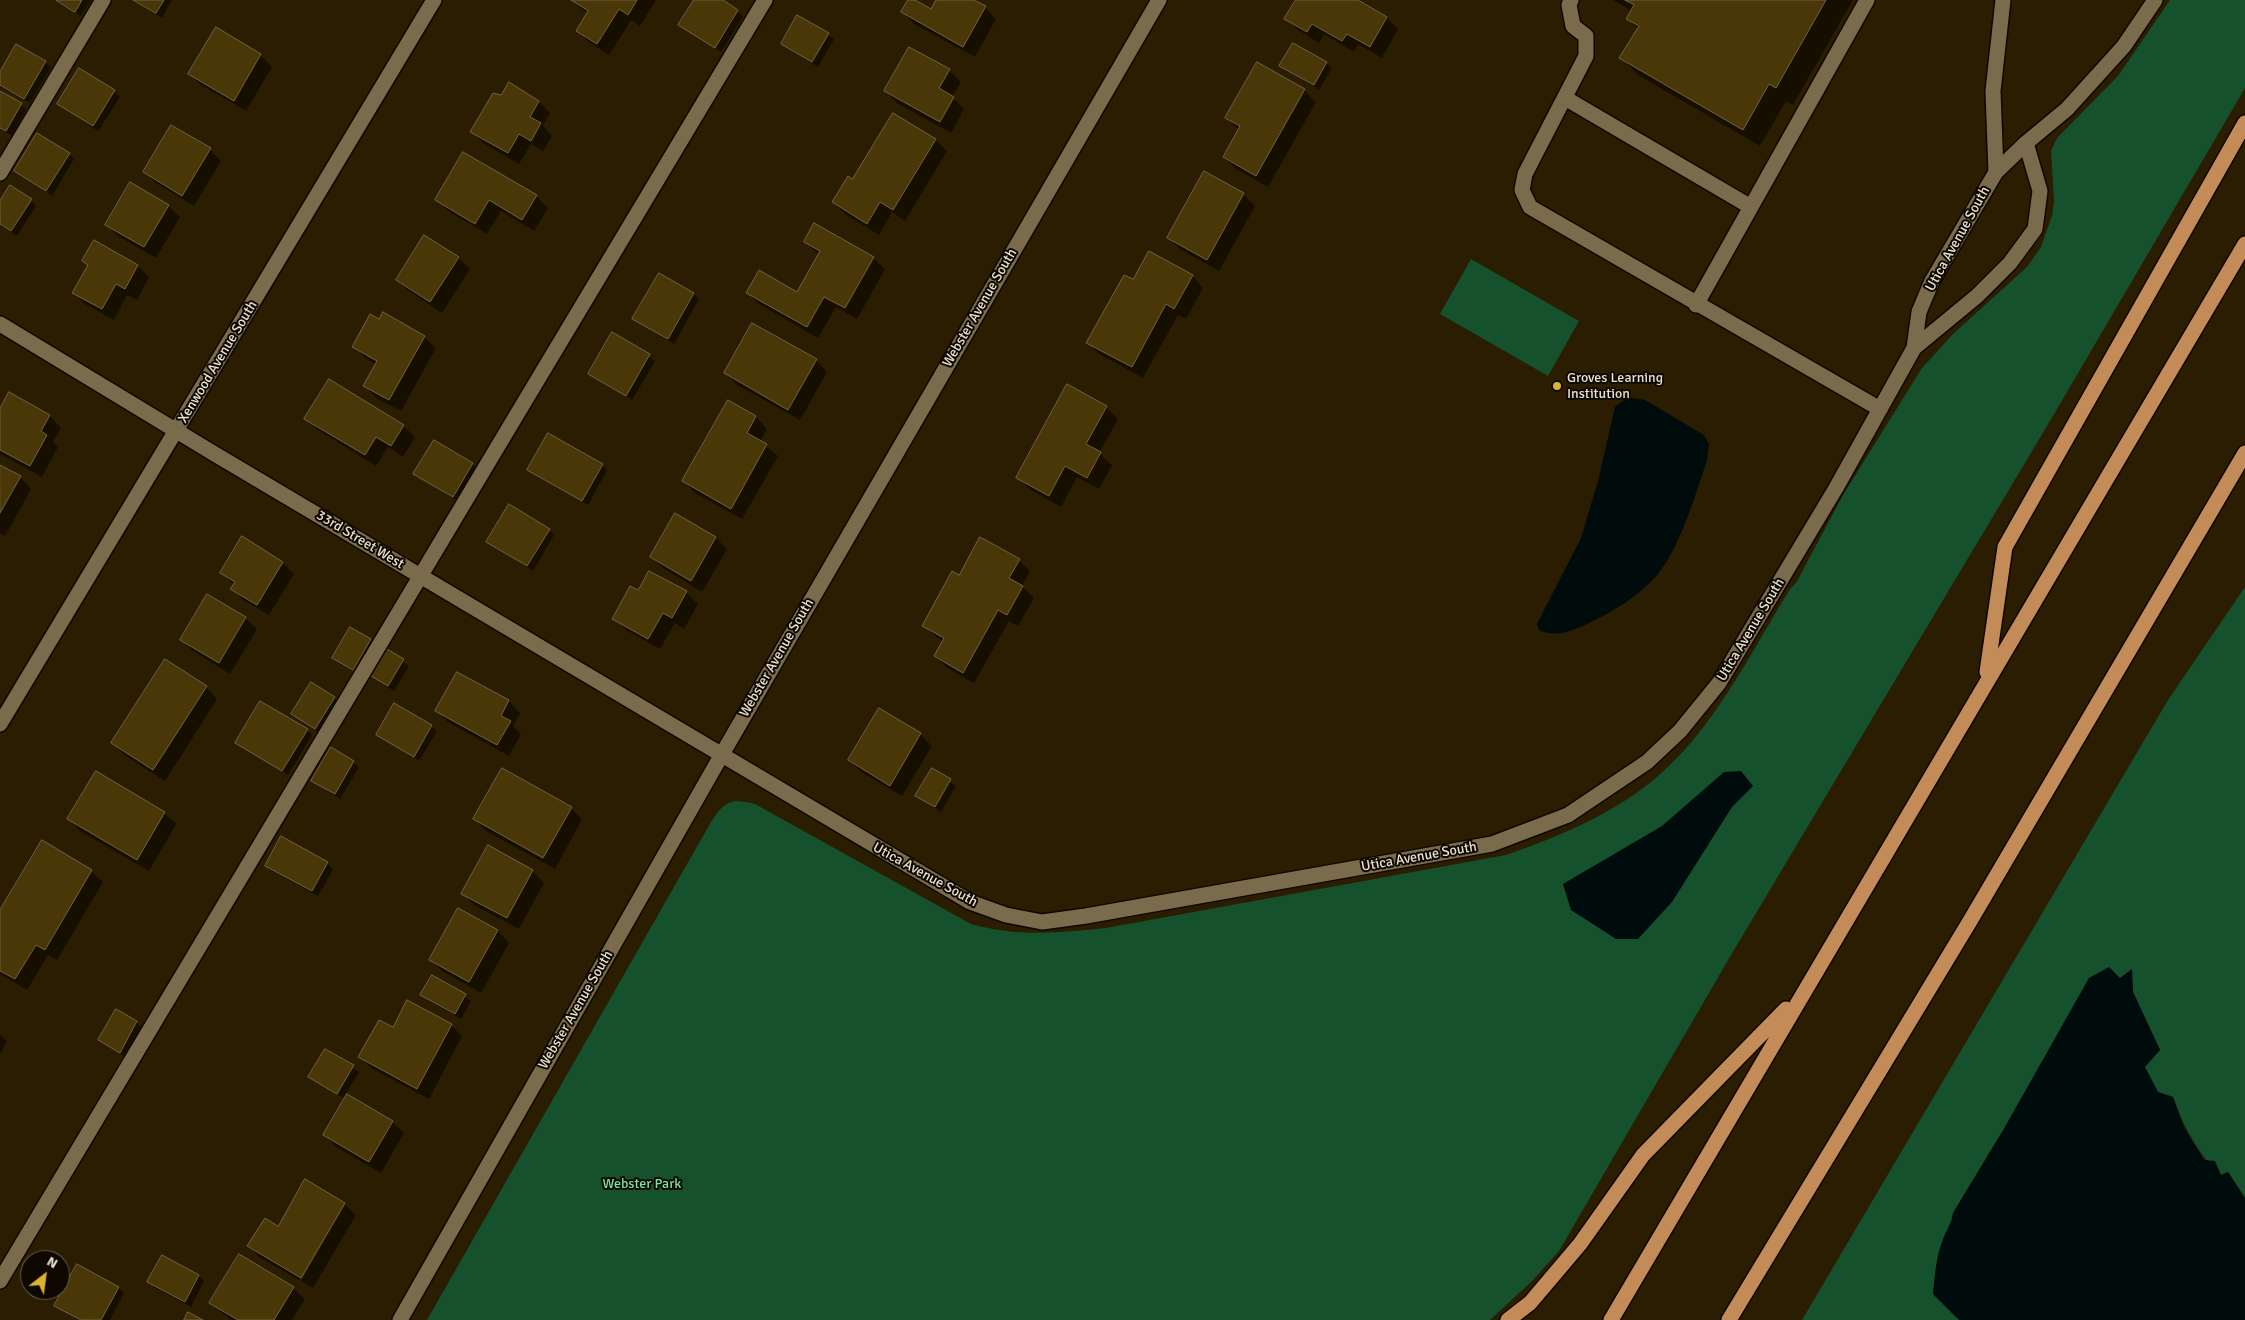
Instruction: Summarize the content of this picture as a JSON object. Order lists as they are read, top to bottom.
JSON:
{
  "streets": {
    "street": [
      "Utica Avenue South",
      "Webster Avenue South",
      "Xenwood Avenue South",
      "33rd Street West"
    ]
  },
  "crossings": [
    ["Utica Avenue South", "Webster Avenue South"],
    ["Utica Avenue South", "33rd Street West"],
    ["Webster Avenue South", "33rd Street West"],
    ["Xenwood Avenue South", "33rd Street West"]
  ],
  "parks": ["Webster Park"],
  "places": ["Groves Learning Institution"],
  "north": "top right"
}
